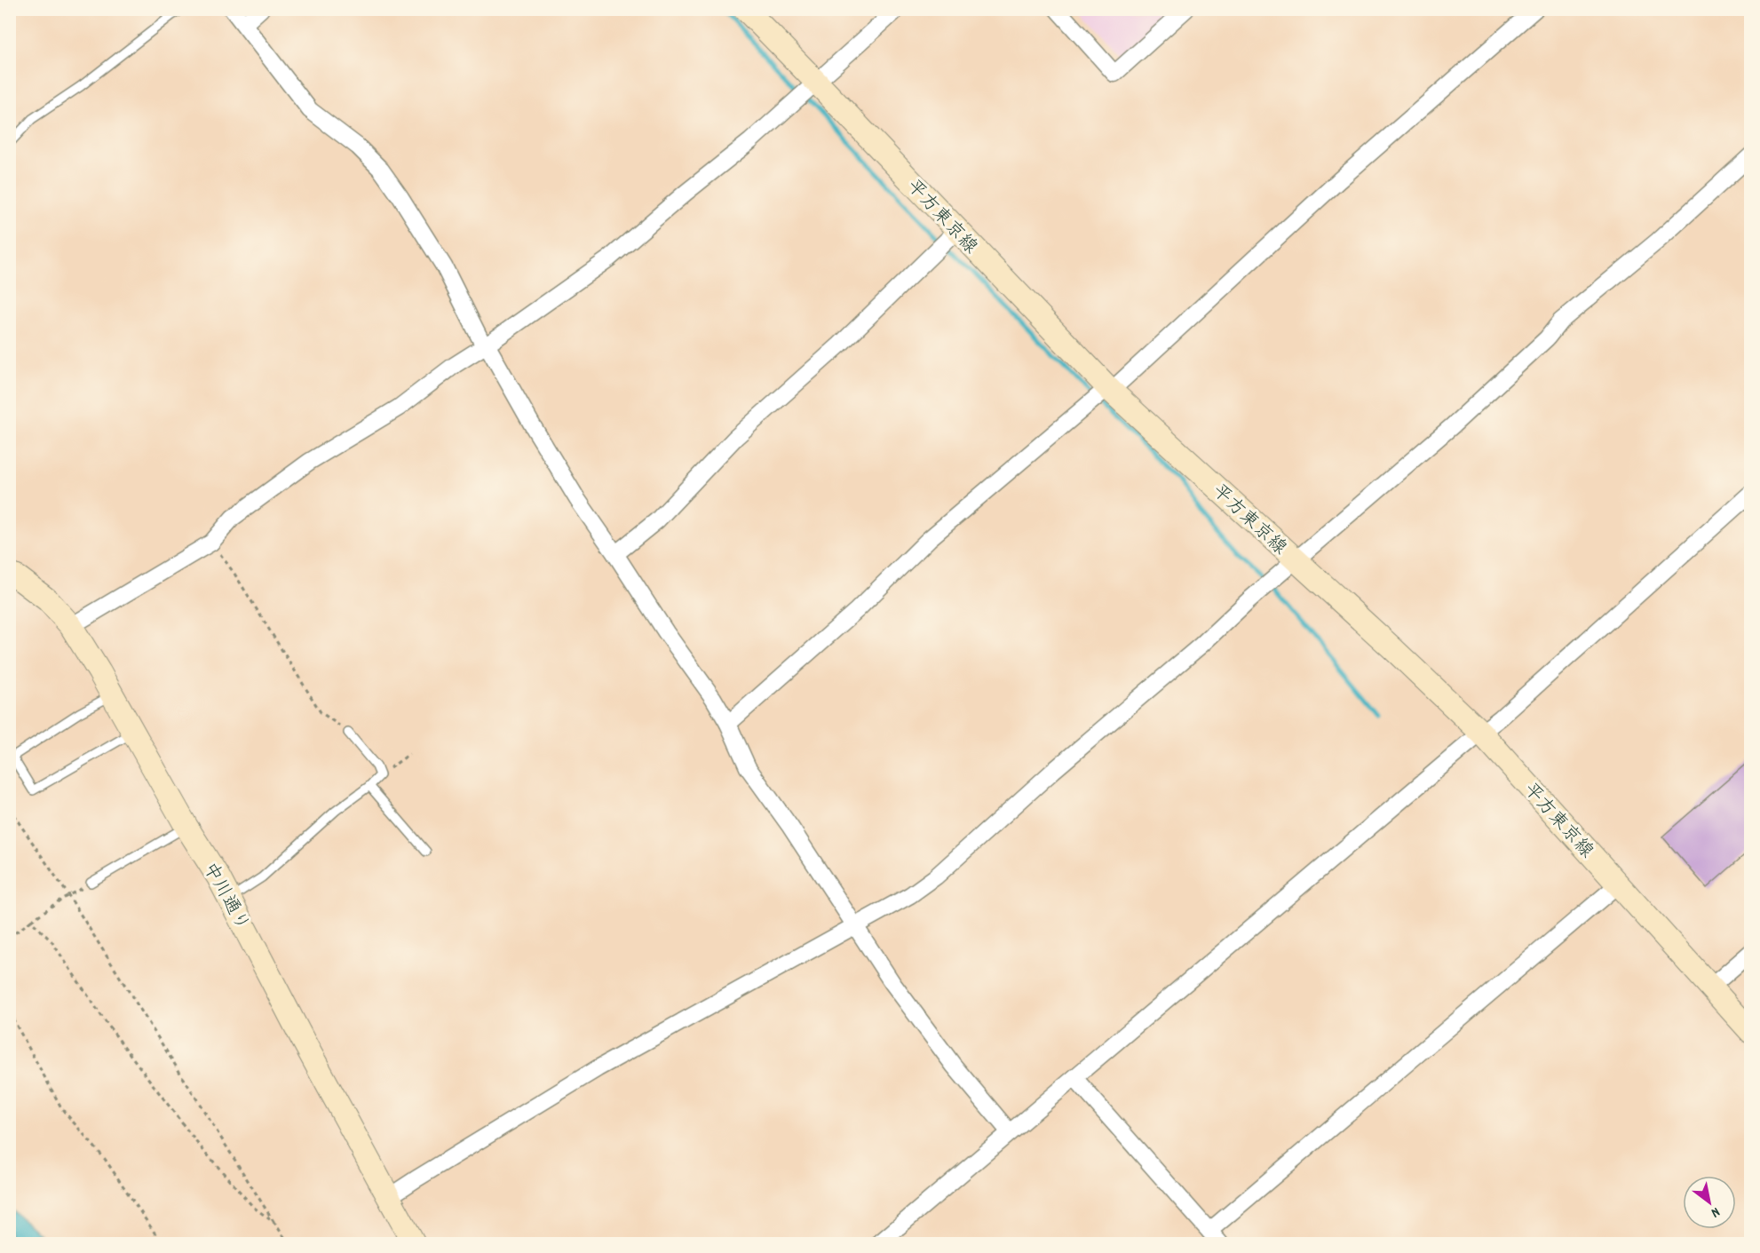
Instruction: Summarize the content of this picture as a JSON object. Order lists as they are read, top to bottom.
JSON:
{
  "streets": {
    "main road": ["平方東京線", "中川通り"]
  },
  "north": "bottom right"
}
